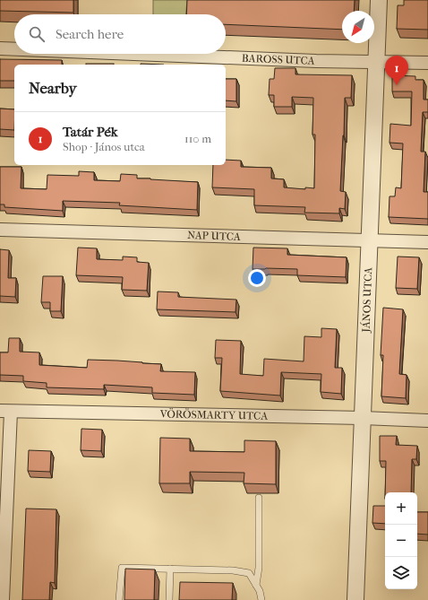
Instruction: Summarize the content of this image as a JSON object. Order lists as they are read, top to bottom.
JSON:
{
  "streets": {
    "street": [
      "BAROSS UTCA",
      "NAP UTCA",
      "JÁNOS UTCA",
      "VÖRÖSMARTY UTCA"
    ]
  },
  "crossings": [
    ["BAROSS UTCA", "JÁNOS UTCA"],
    ["NAP UTCA", "JÁNOS UTCA"],
    ["JÁNOS UTCA", "VÖRÖSMARTY UTCA"]
  ],
  "north": "bottom left",
  "page": {
    "search": "Search here",
    "pins": "1",
    "heading": "Nearby",
    "list": [
      {
        "mark": "1",
        "name": "Tatár Pék",
        "note": "Shop · János utca",
        "value": "110 m"
      }
    ],
    "map_buttons": ["+", "−"]
  }
}
